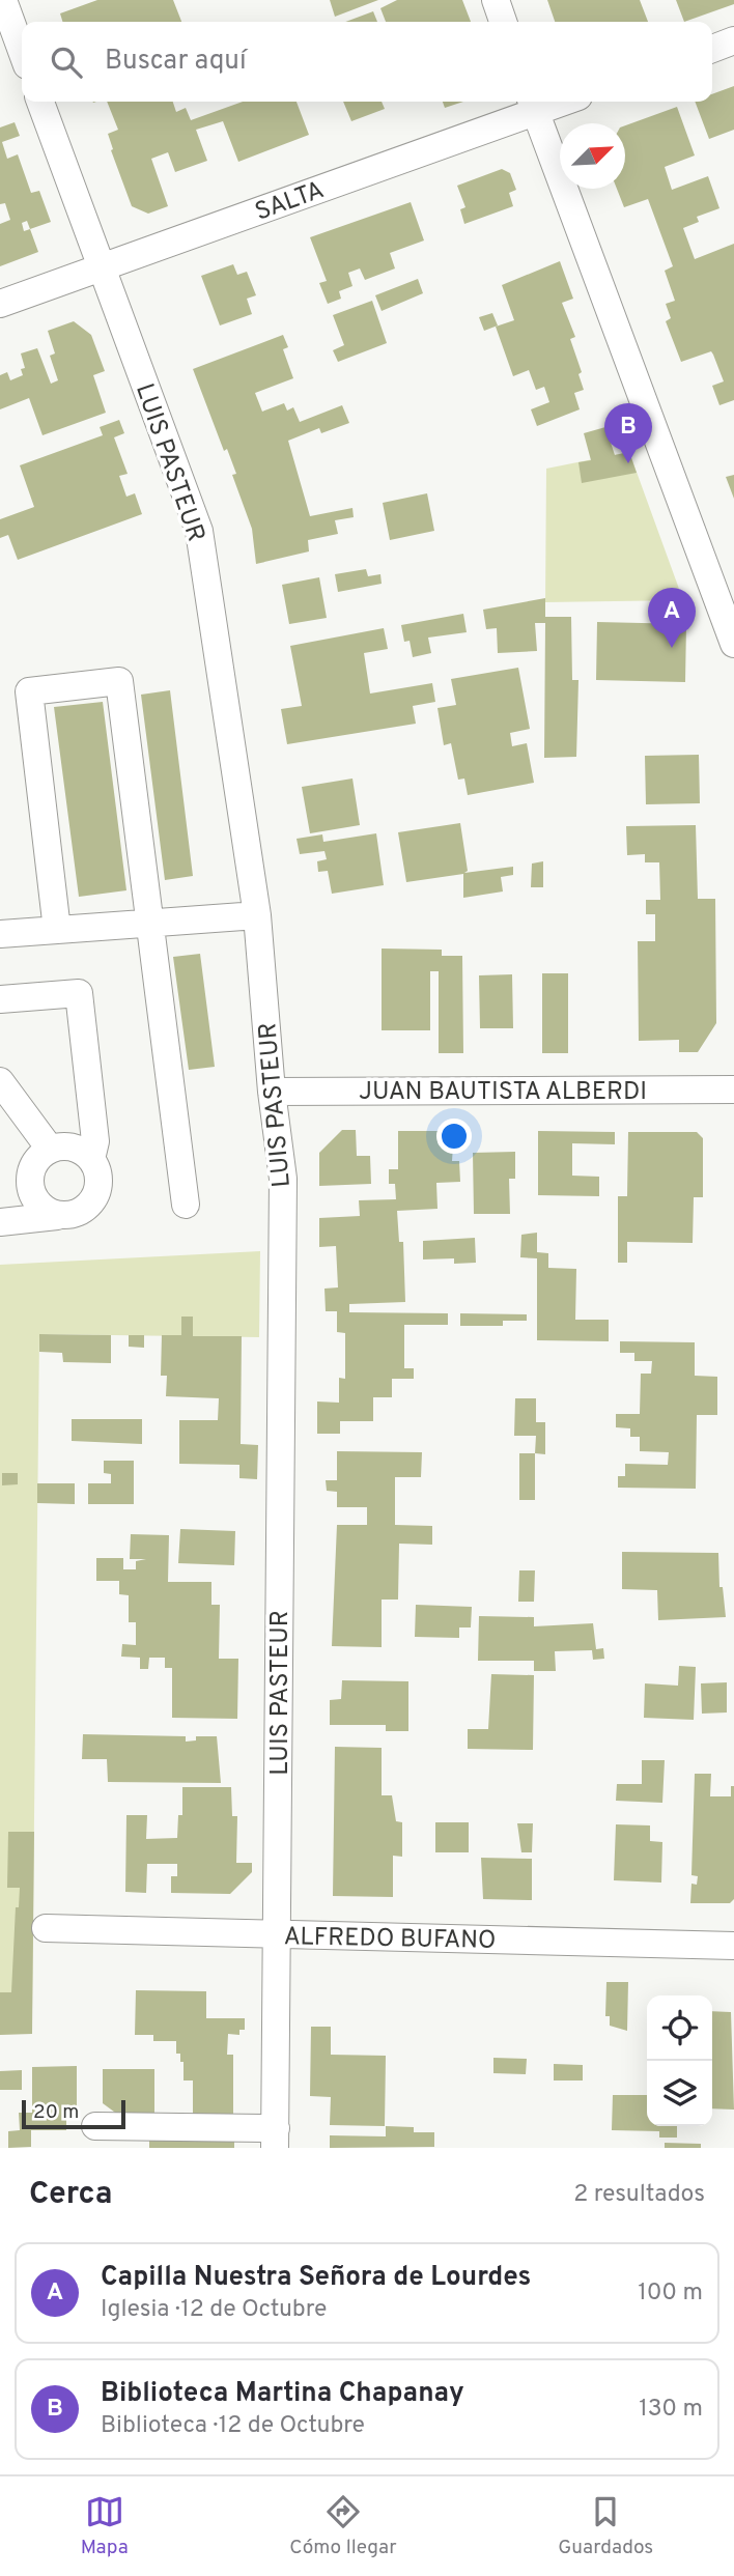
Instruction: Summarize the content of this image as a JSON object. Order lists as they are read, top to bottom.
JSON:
{
  "streets": {
    "street": [
      "SALTA",
      "LUIS PASTEUR",
      "JUAN BAUTISTA ALBERDI",
      "ALFREDO BUFANO"
    ]
  },
  "crossings": [
    ["SALTA", "LUIS PASTEUR"],
    ["LUIS PASTEUR", "JUAN BAUTISTA ALBERDI"],
    ["LUIS PASTEUR", "ALFREDO BUFANO"]
  ],
  "scale_bar": "20 m",
  "north": "top right",
  "page": {
    "search": "Buscar aquí",
    "pins": ["B", "A"],
    "scale": "20 m",
    "heading": ["Cerca", "2 resultados"],
    "list": [
      {
        "mark": "A",
        "name": "Capilla Nuestra Señora de Lourdes",
        "note": "Iglesia · 12 de Octubre",
        "value": "100 m"
      },
      {
        "mark": "B",
        "name": "Biblioteca Martina Chapanay",
        "note": "Biblioteca · 12 de Octubre",
        "value": "130 m"
      }
    ],
    "nav": ["Mapa", "Cómo llegar", "Guardados"]
  }
}
